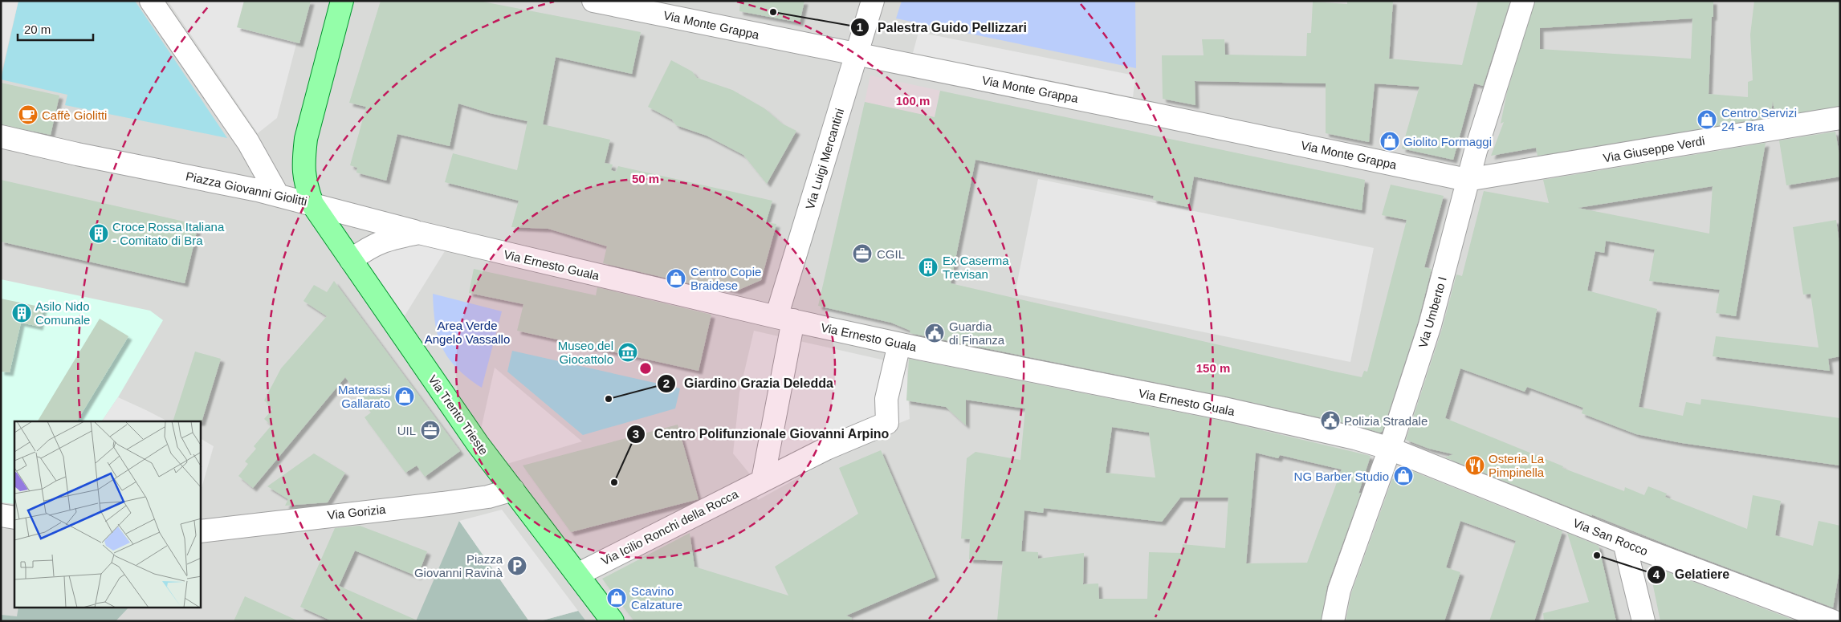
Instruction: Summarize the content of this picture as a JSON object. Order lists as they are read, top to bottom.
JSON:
{
  "streets": {
    "main road": ["Piazza Giovanni Giolitti", "Via Trento Trieste"],
    "street": [
      "Via Monte Grappa",
      "Via Giuseppe Verdi",
      "Via Luigi Mercantini",
      "Via Ernesto Guala",
      "Via Umberto I",
      "Via Gorizia",
      "Via Icilio Ronchi della Rocca",
      "Via San Rocco"
    ]
  },
  "crossings": [
    ["Via Monte Grappa", "Via Giuseppe Verdi"],
    ["Via Monte Grappa", "Via Luigi Mercantini"],
    ["Via Monte Grappa", "Via Umberto I"],
    ["Via Giuseppe Verdi", "Via Umberto I"],
    ["Via Luigi Mercantini", "Via Ernesto Guala"],
    ["Via Luigi Mercantini", "Via Icilio Ronchi della Rocca"],
    ["Piazza Giovanni Giolitti", "Via Ernesto Guala"],
    ["Piazza Giovanni Giolitti", "Via Trento Trieste"],
    ["Via Ernesto Guala", "Via Umberto I"],
    ["Via Ernesto Guala", "Via Trento Trieste"],
    ["Via Ernesto Guala", "Via Icilio Ronchi della Rocca"],
    ["Via Ernesto Guala", "Via San Rocco"],
    ["Via Umberto I", "Via San Rocco"],
    ["Via Trento Trieste", "Via Gorizia"],
    ["Via Trento Trieste", "Via Icilio Ronchi della Rocca"]
  ],
  "parks": ["Area Verde Angelo Vassallo"],
  "places": {
    "other": [
      "Palestra Guido Pellizzari",
      "Giardino Grazia Deledda",
      "Centro Polifunzionale Giovanni Arpino",
      "Gelatiere"
    ],
    "cafe": ["Caffè Giolitti"],
    "shop": [
      "Centro Servizi 24 - Bra",
      "Giolito Formaggi",
      "Centro Copie Braidese",
      "Materassi Gallarato",
      "NG Barber Studio",
      "Scavino Calzature"
    ],
    "building": ["Croce Rossa Italiana - Comitato di Bra", "Ex Caserma Trevisan", "Asilo Nido Comunale"],
    "office": ["CGIL", "UIL"],
    "public building": ["Guardia di Finanza", "Polizia Stradale"],
    "museum": ["Museo del Giocattolo"],
    "restaurant": ["Osteria La Pimpinella"],
    "parking": ["Piazza Giovanni Ravinà"]
  },
  "scale_bar": "20 m",
  "rings": ["100 m", "50 m", "150 m"]
}
